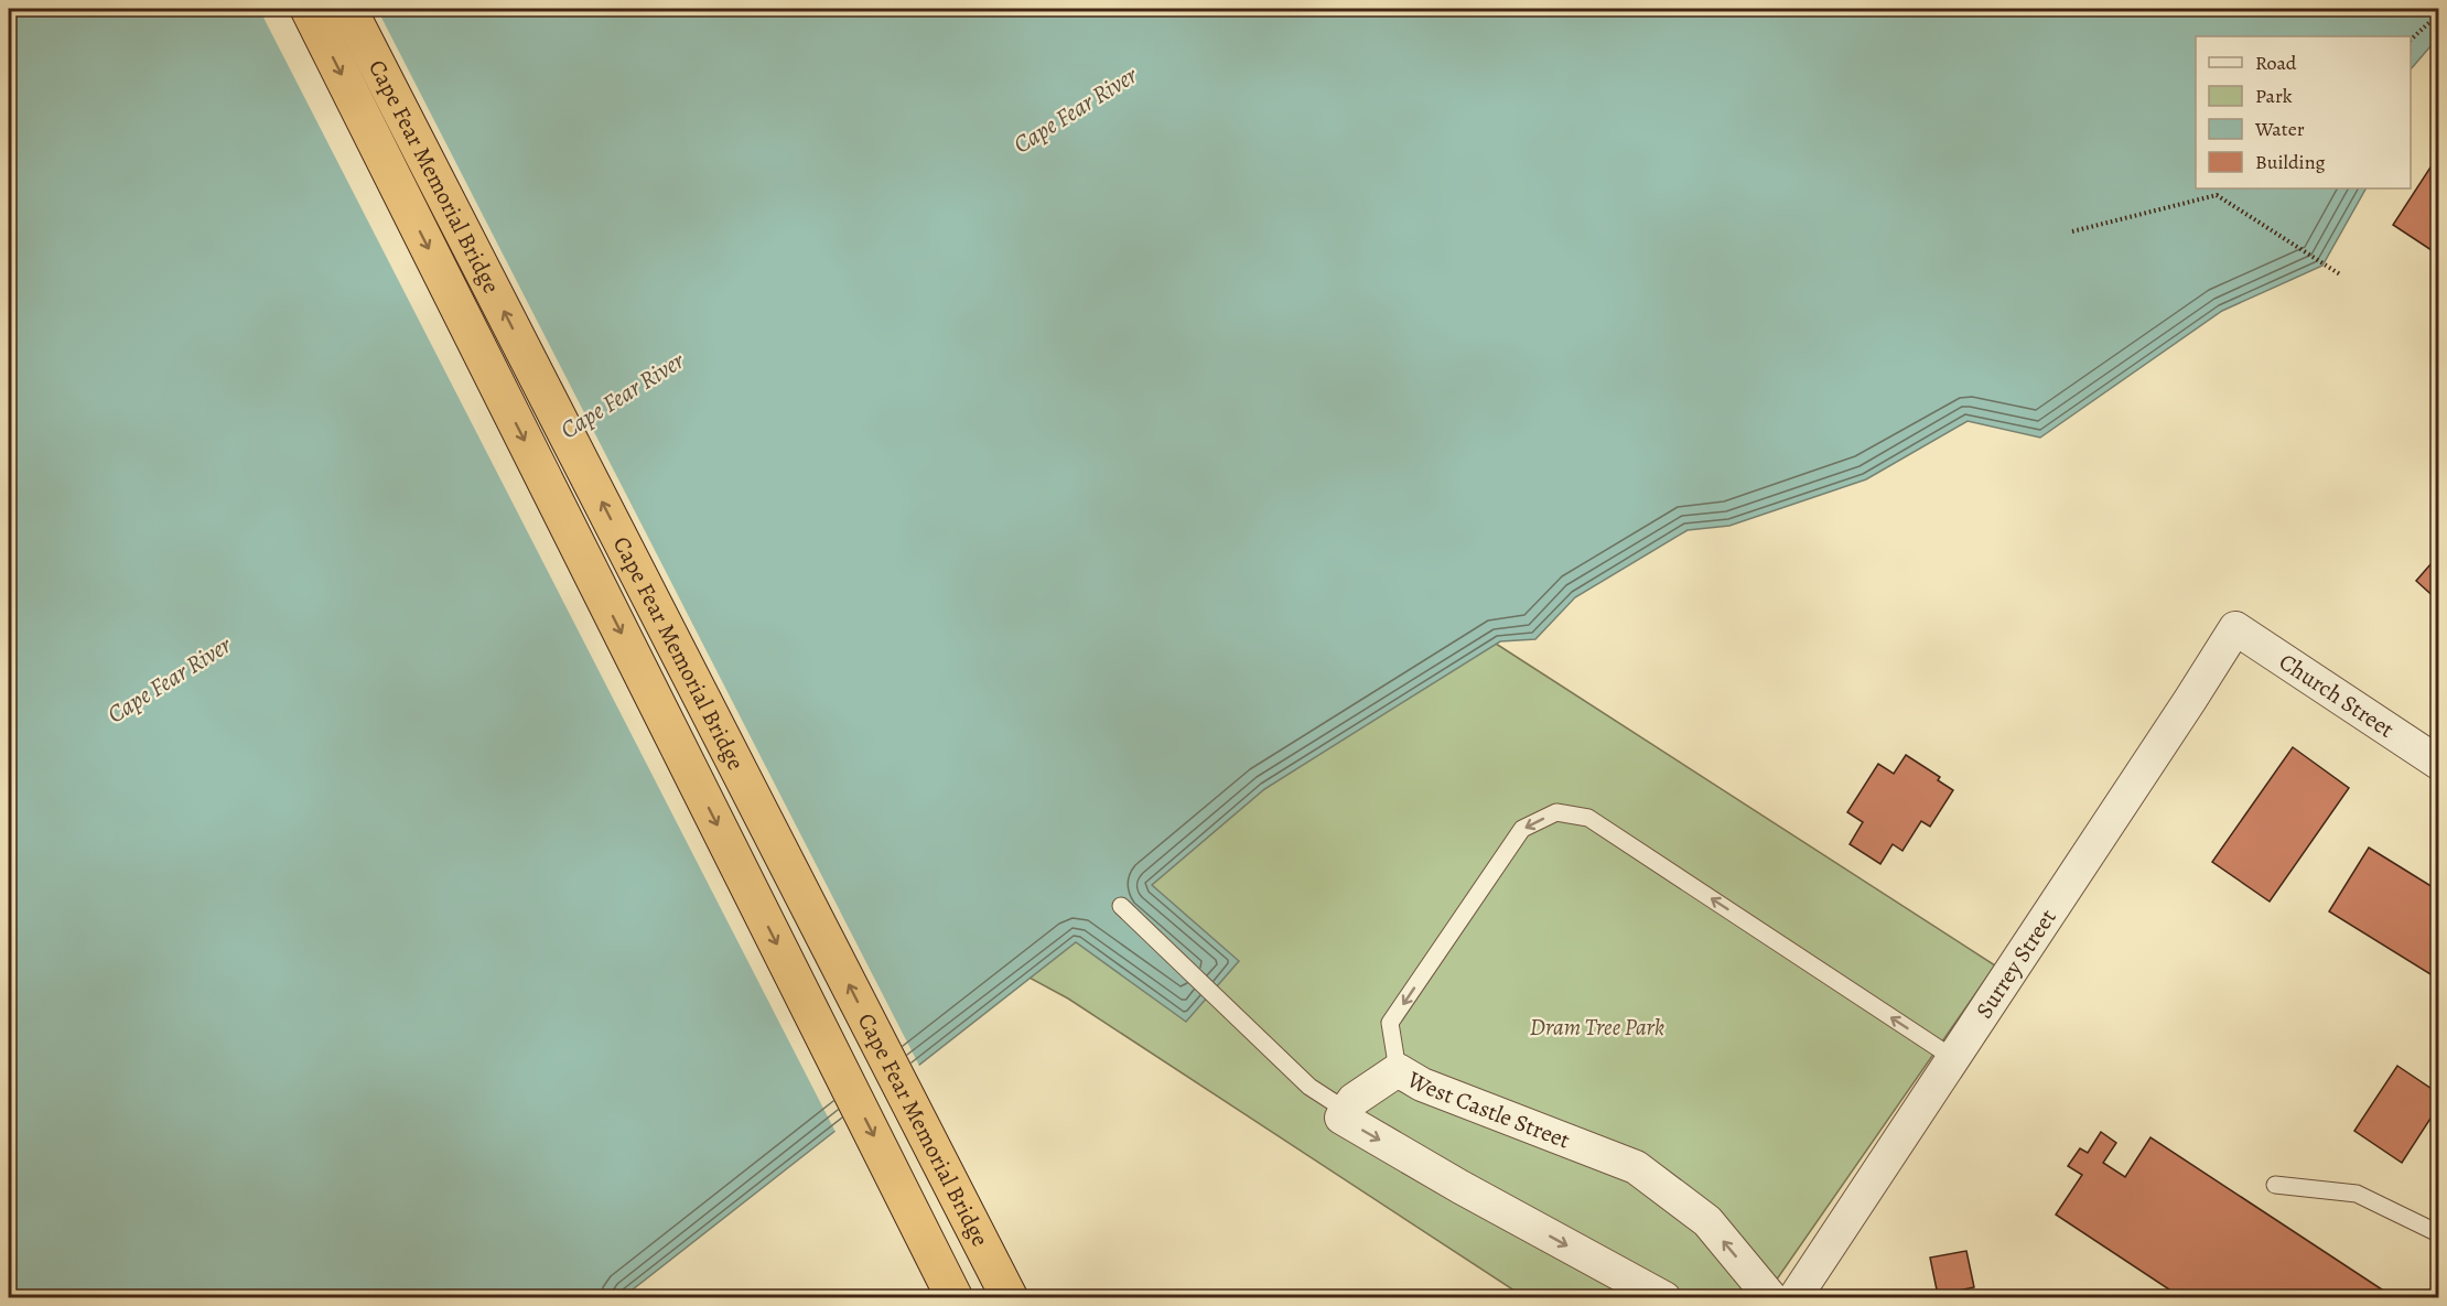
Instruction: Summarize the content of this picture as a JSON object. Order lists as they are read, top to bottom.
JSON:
{
  "streets": {
    "highway": ["Cape Fear Memorial Bridge"],
    "street": ["Church Street", "Surrey Street", "West Castle Street"]
  },
  "crossings": [
    ["Church Street", "Surrey Street"]
  ],
  "water": ["Cape Fear River"],
  "parks": ["Dram Tree Park"],
  "legend": [
    "Road",
    "Park",
    "Water",
    "Building"
  ]
}
